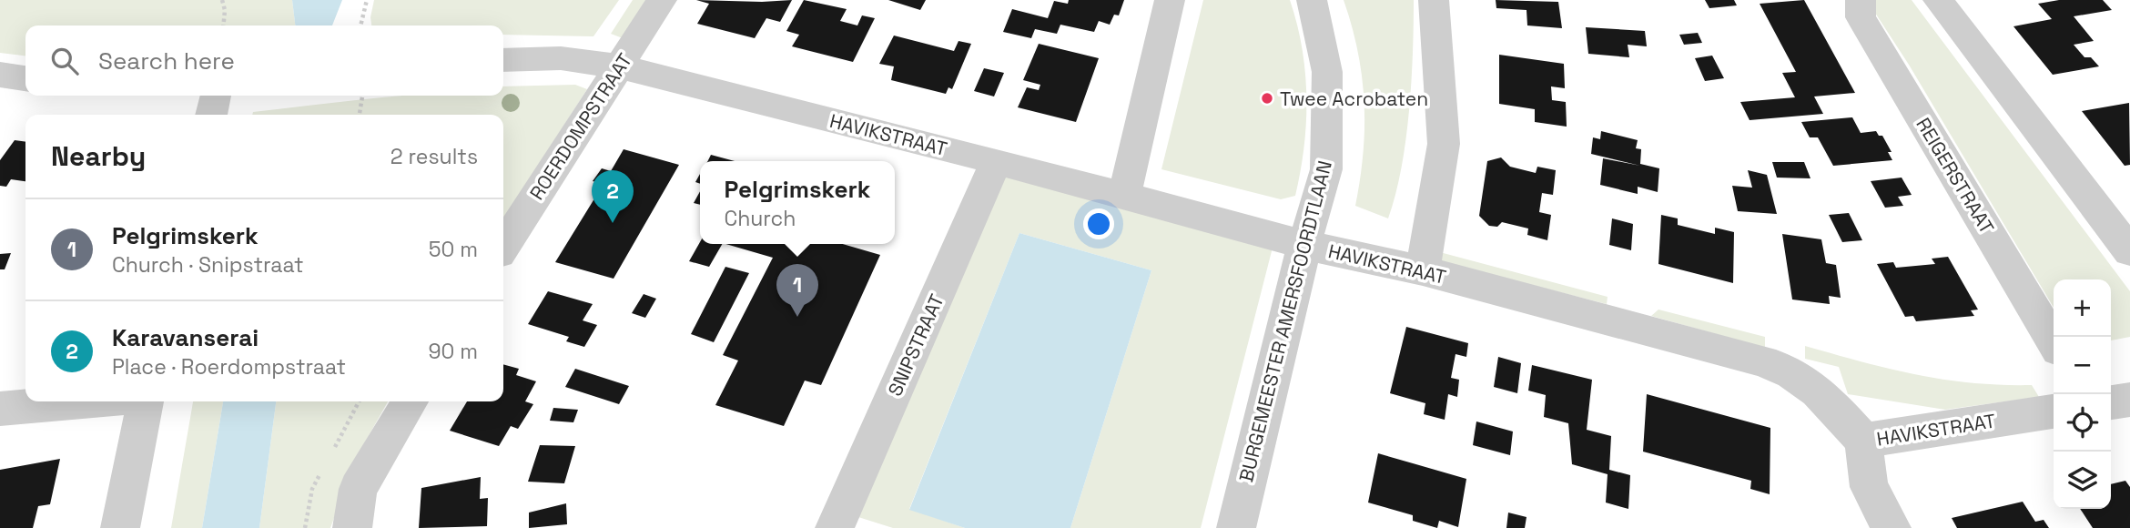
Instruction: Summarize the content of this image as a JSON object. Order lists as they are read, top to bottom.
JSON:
{
  "streets": {
    "street": [
      "ROERDOMPSTRAAT",
      "HAVIKSTRAAT",
      "REIGERSTRAAT",
      "BURGEMEESTER AMERSFOORDTLAAN",
      "SNIPSTRAAT"
    ]
  },
  "crossings": [
    ["ROERDOMPSTRAAT", "HAVIKSTRAAT"],
    ["HAVIKSTRAAT", "BURGEMEESTER AMERSFOORDTLAAN"],
    ["HAVIKSTRAAT", "SNIPSTRAAT"]
  ],
  "places": ["Twee Acrobaten"],
  "page": {
    "search": "Search here",
    "heading": ["Nearby", "2 results"],
    "popup": ["Pelgrimskerk", "Church"],
    "pins": ["2", "1"],
    "list": [
      {
        "mark": "1",
        "name": "Pelgrimskerk",
        "note": "Church · Snipstraat",
        "value": "50 m"
      },
      {
        "mark": "2",
        "name": "Karavanserai",
        "note": "Place · Roerdompstraat",
        "value": "90 m"
      }
    ],
    "map_buttons": ["+", "−"]
  }
}
